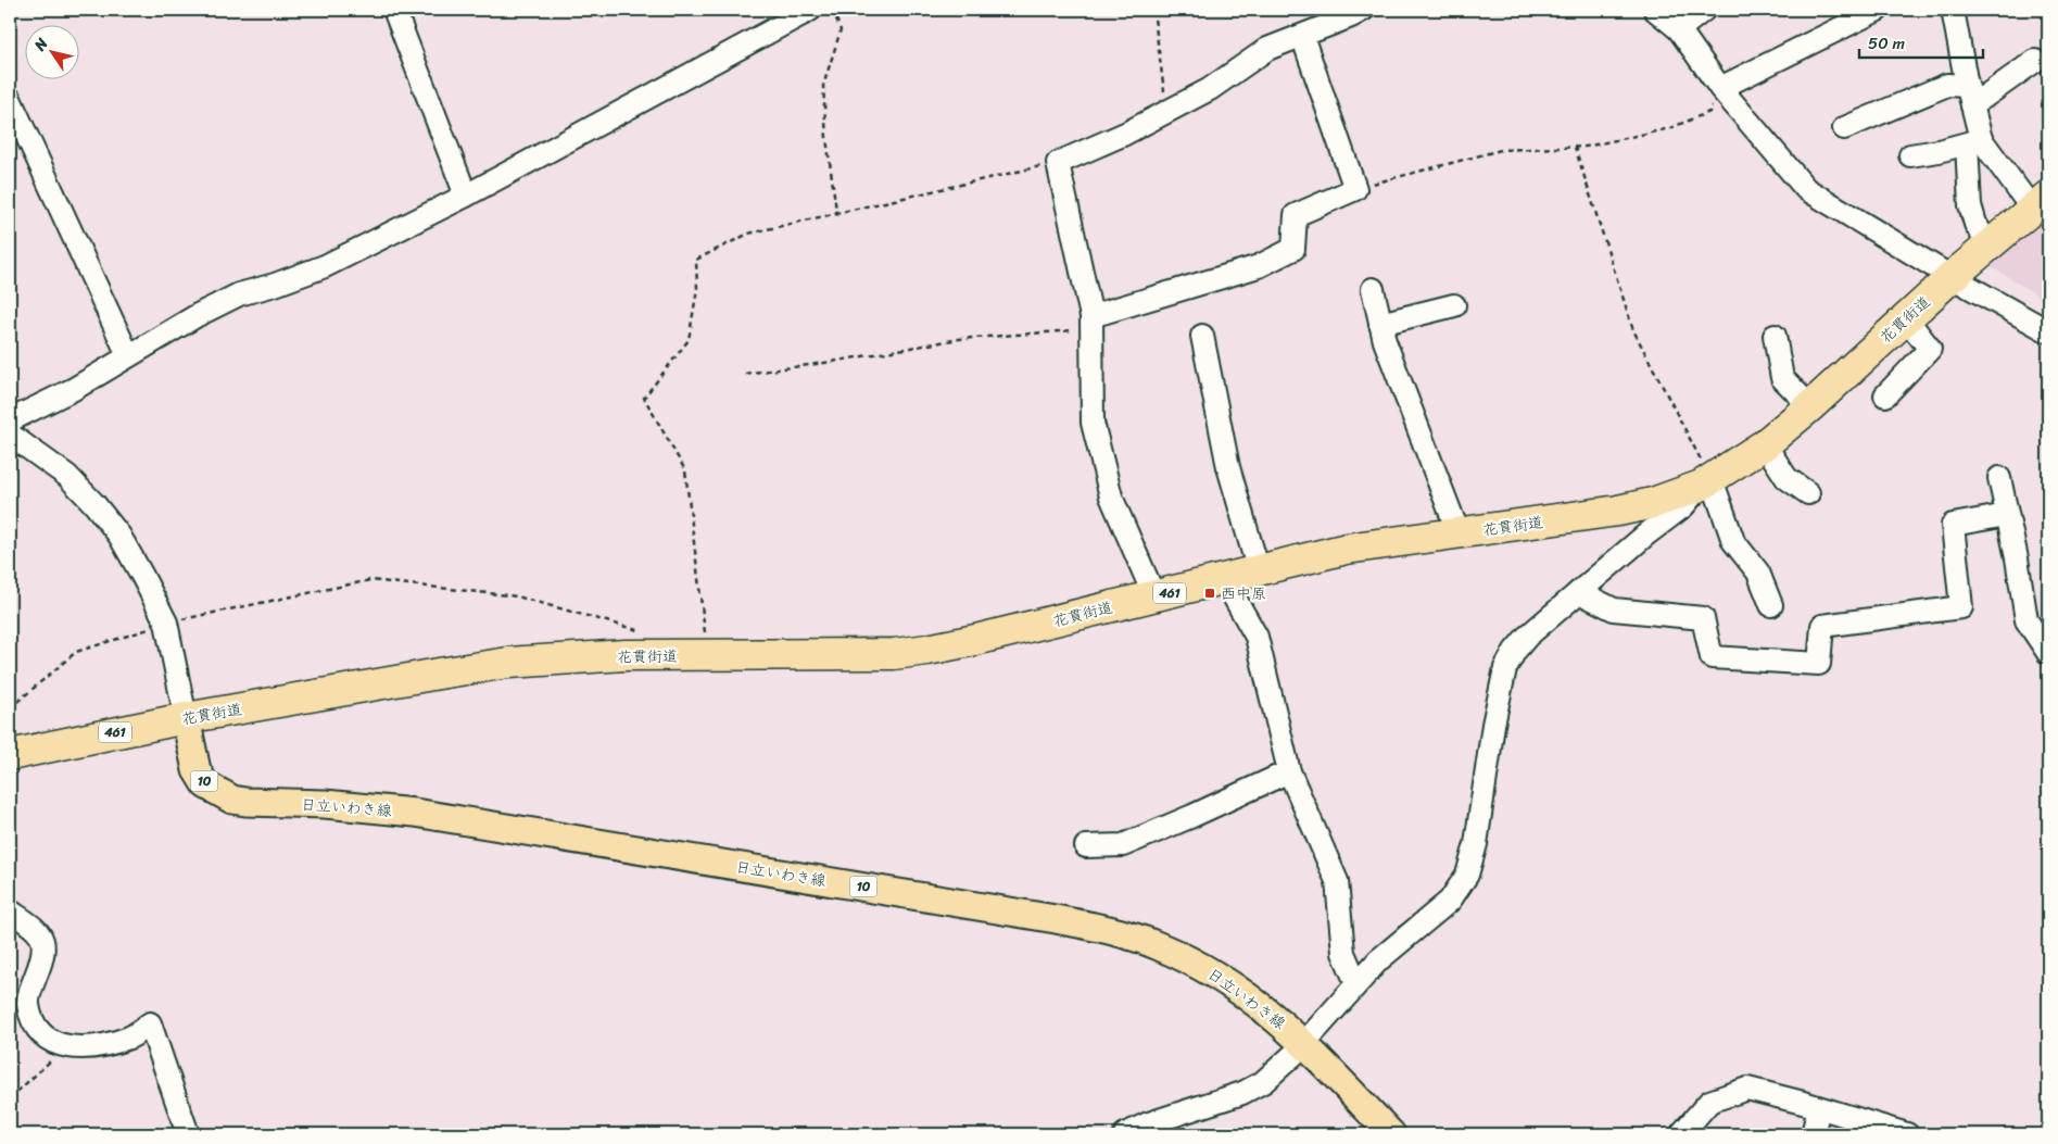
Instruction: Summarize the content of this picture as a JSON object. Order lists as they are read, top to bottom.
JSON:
{
  "streets": {
    "highway": ["花貫街道", "461"],
    "main road": ["10", "日立いわき線"]
  },
  "crossings": [
    ["花貫街道", "日立いわき線"]
  ],
  "places": {
    "transit": ["西中原"]
  },
  "scale_bar": "50 m",
  "north": "top left"
}
